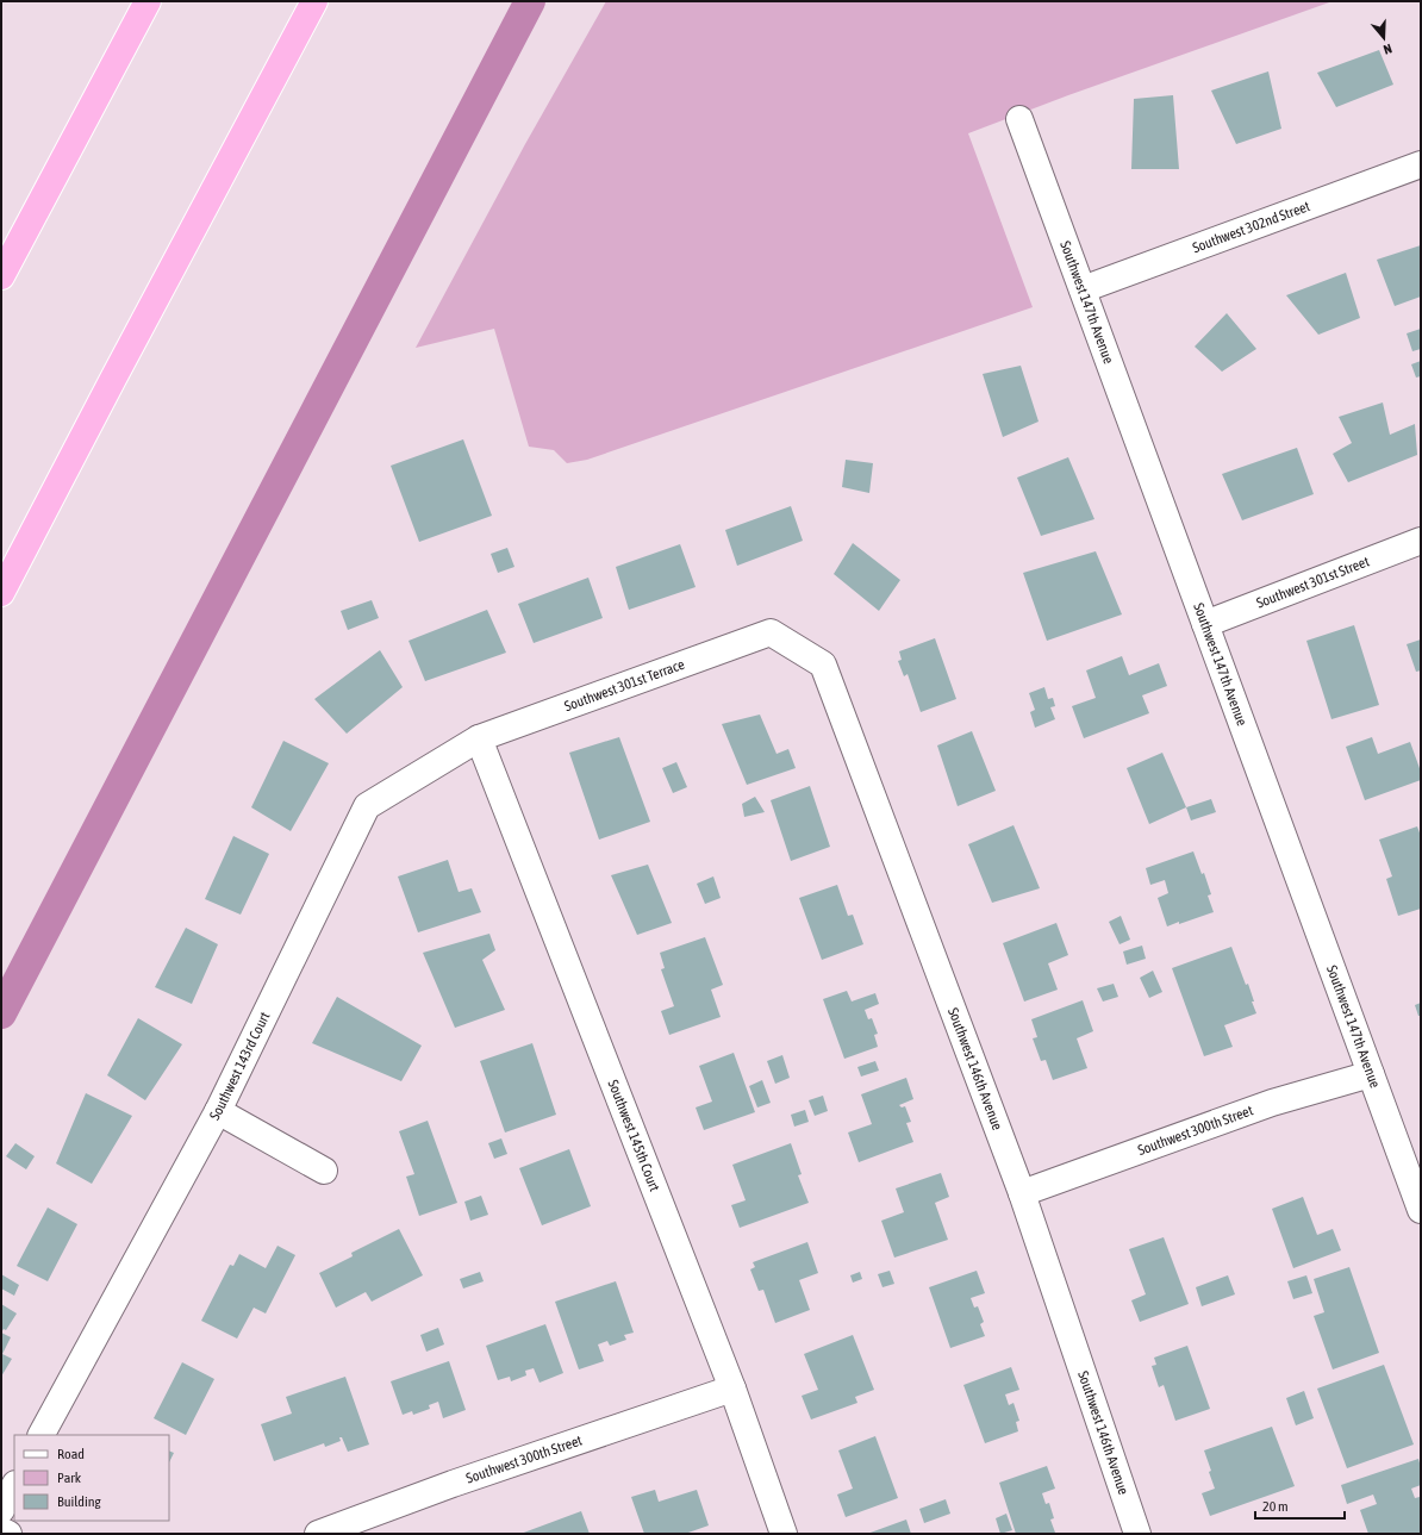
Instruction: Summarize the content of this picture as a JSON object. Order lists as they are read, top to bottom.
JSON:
{
  "streets": {
    "street": [
      "Southwest 302nd Street",
      "Southwest 147th Avenue",
      "Southwest 301st Street",
      "Southwest 301st Terrace",
      "Southwest 143rd Court",
      "Southwest 146th Avenue",
      "Southwest 300th Street",
      "Southwest 145th Court"
    ]
  },
  "crossings": [
    ["Southwest 302nd Street", "Southwest 147th Avenue"],
    ["Southwest 147th Avenue", "Southwest 301st Street"],
    ["Southwest 147th Avenue", "Southwest 300th Street"],
    ["Southwest 301st Terrace", "Southwest 143rd Court"],
    ["Southwest 301st Terrace", "Southwest 146th Avenue"],
    ["Southwest 301st Terrace", "Southwest 145th Court"],
    ["Southwest 143rd Court", "Southwest 145th Court"],
    ["Southwest 146th Avenue", "Southwest 300th Street"],
    ["Southwest 300th Street", "Southwest 145th Court"]
  ],
  "legend": ["Road", "Park", "Building"],
  "scale_bar": "20 m",
  "north": "bottom"
}
